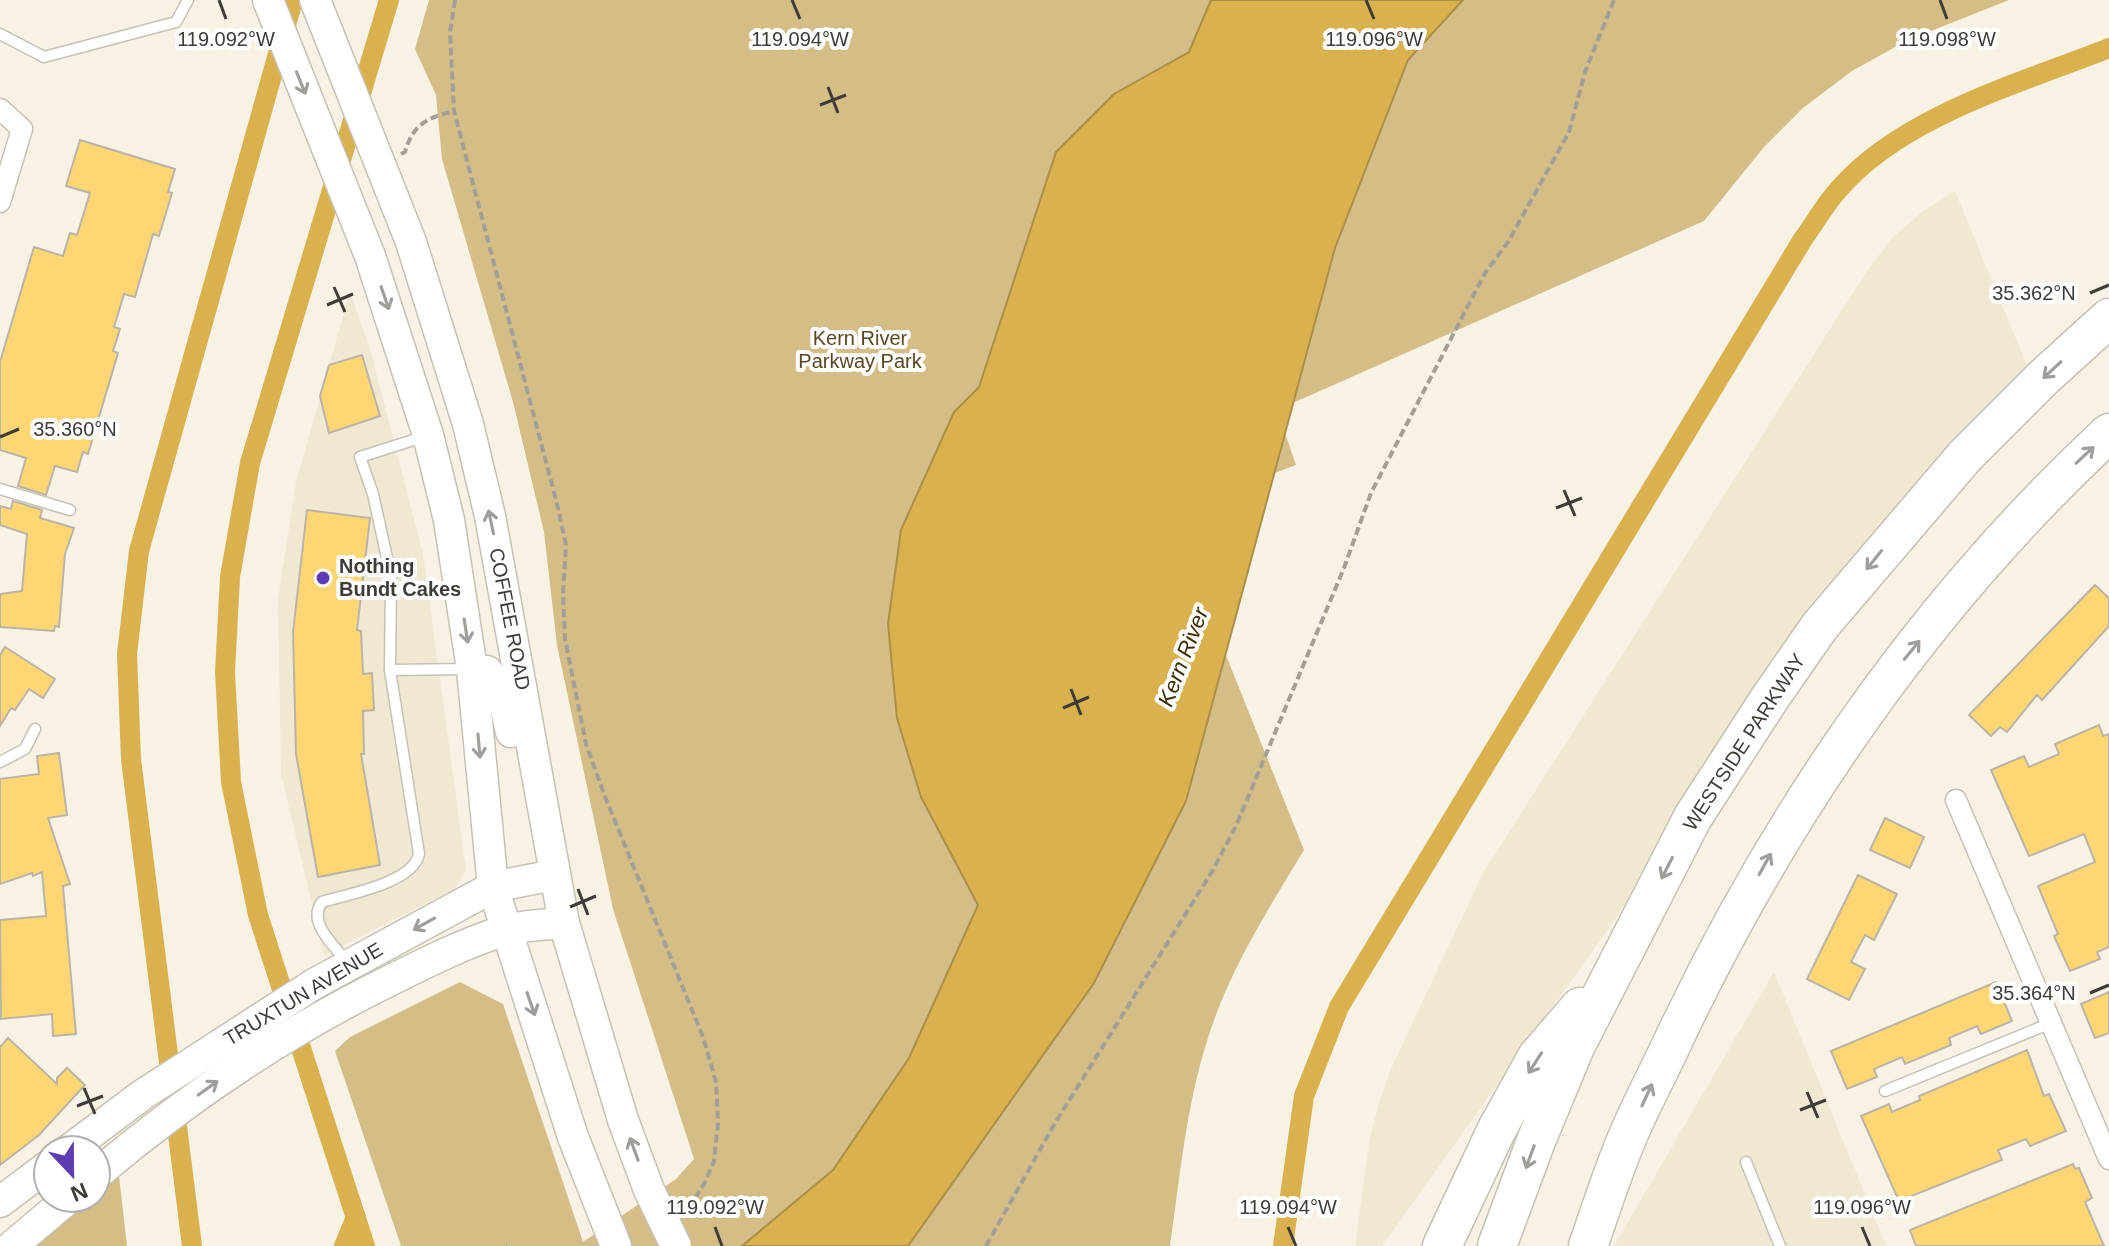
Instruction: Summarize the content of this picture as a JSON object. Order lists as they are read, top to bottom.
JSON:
{
  "streets": {
    "highway": ["WESTSIDE PARKWAY"],
    "main road": ["COFFEE ROAD", "TRUXTUN AVENUE"]
  },
  "crossings": [
    ["COFFEE ROAD", "TRUXTUN AVENUE"]
  ],
  "water": ["Kern River"],
  "parks": ["Kern River Parkway Park"],
  "places": ["Nothing Bundt Cakes"],
  "north": "bottom",
  "coordinates": [
    "119.092°W",
    "119.094°W",
    "119.098°W",
    "119.096°W",
    "35.362°N",
    "35.360°N",
    "35.364°N"
  ]
}
